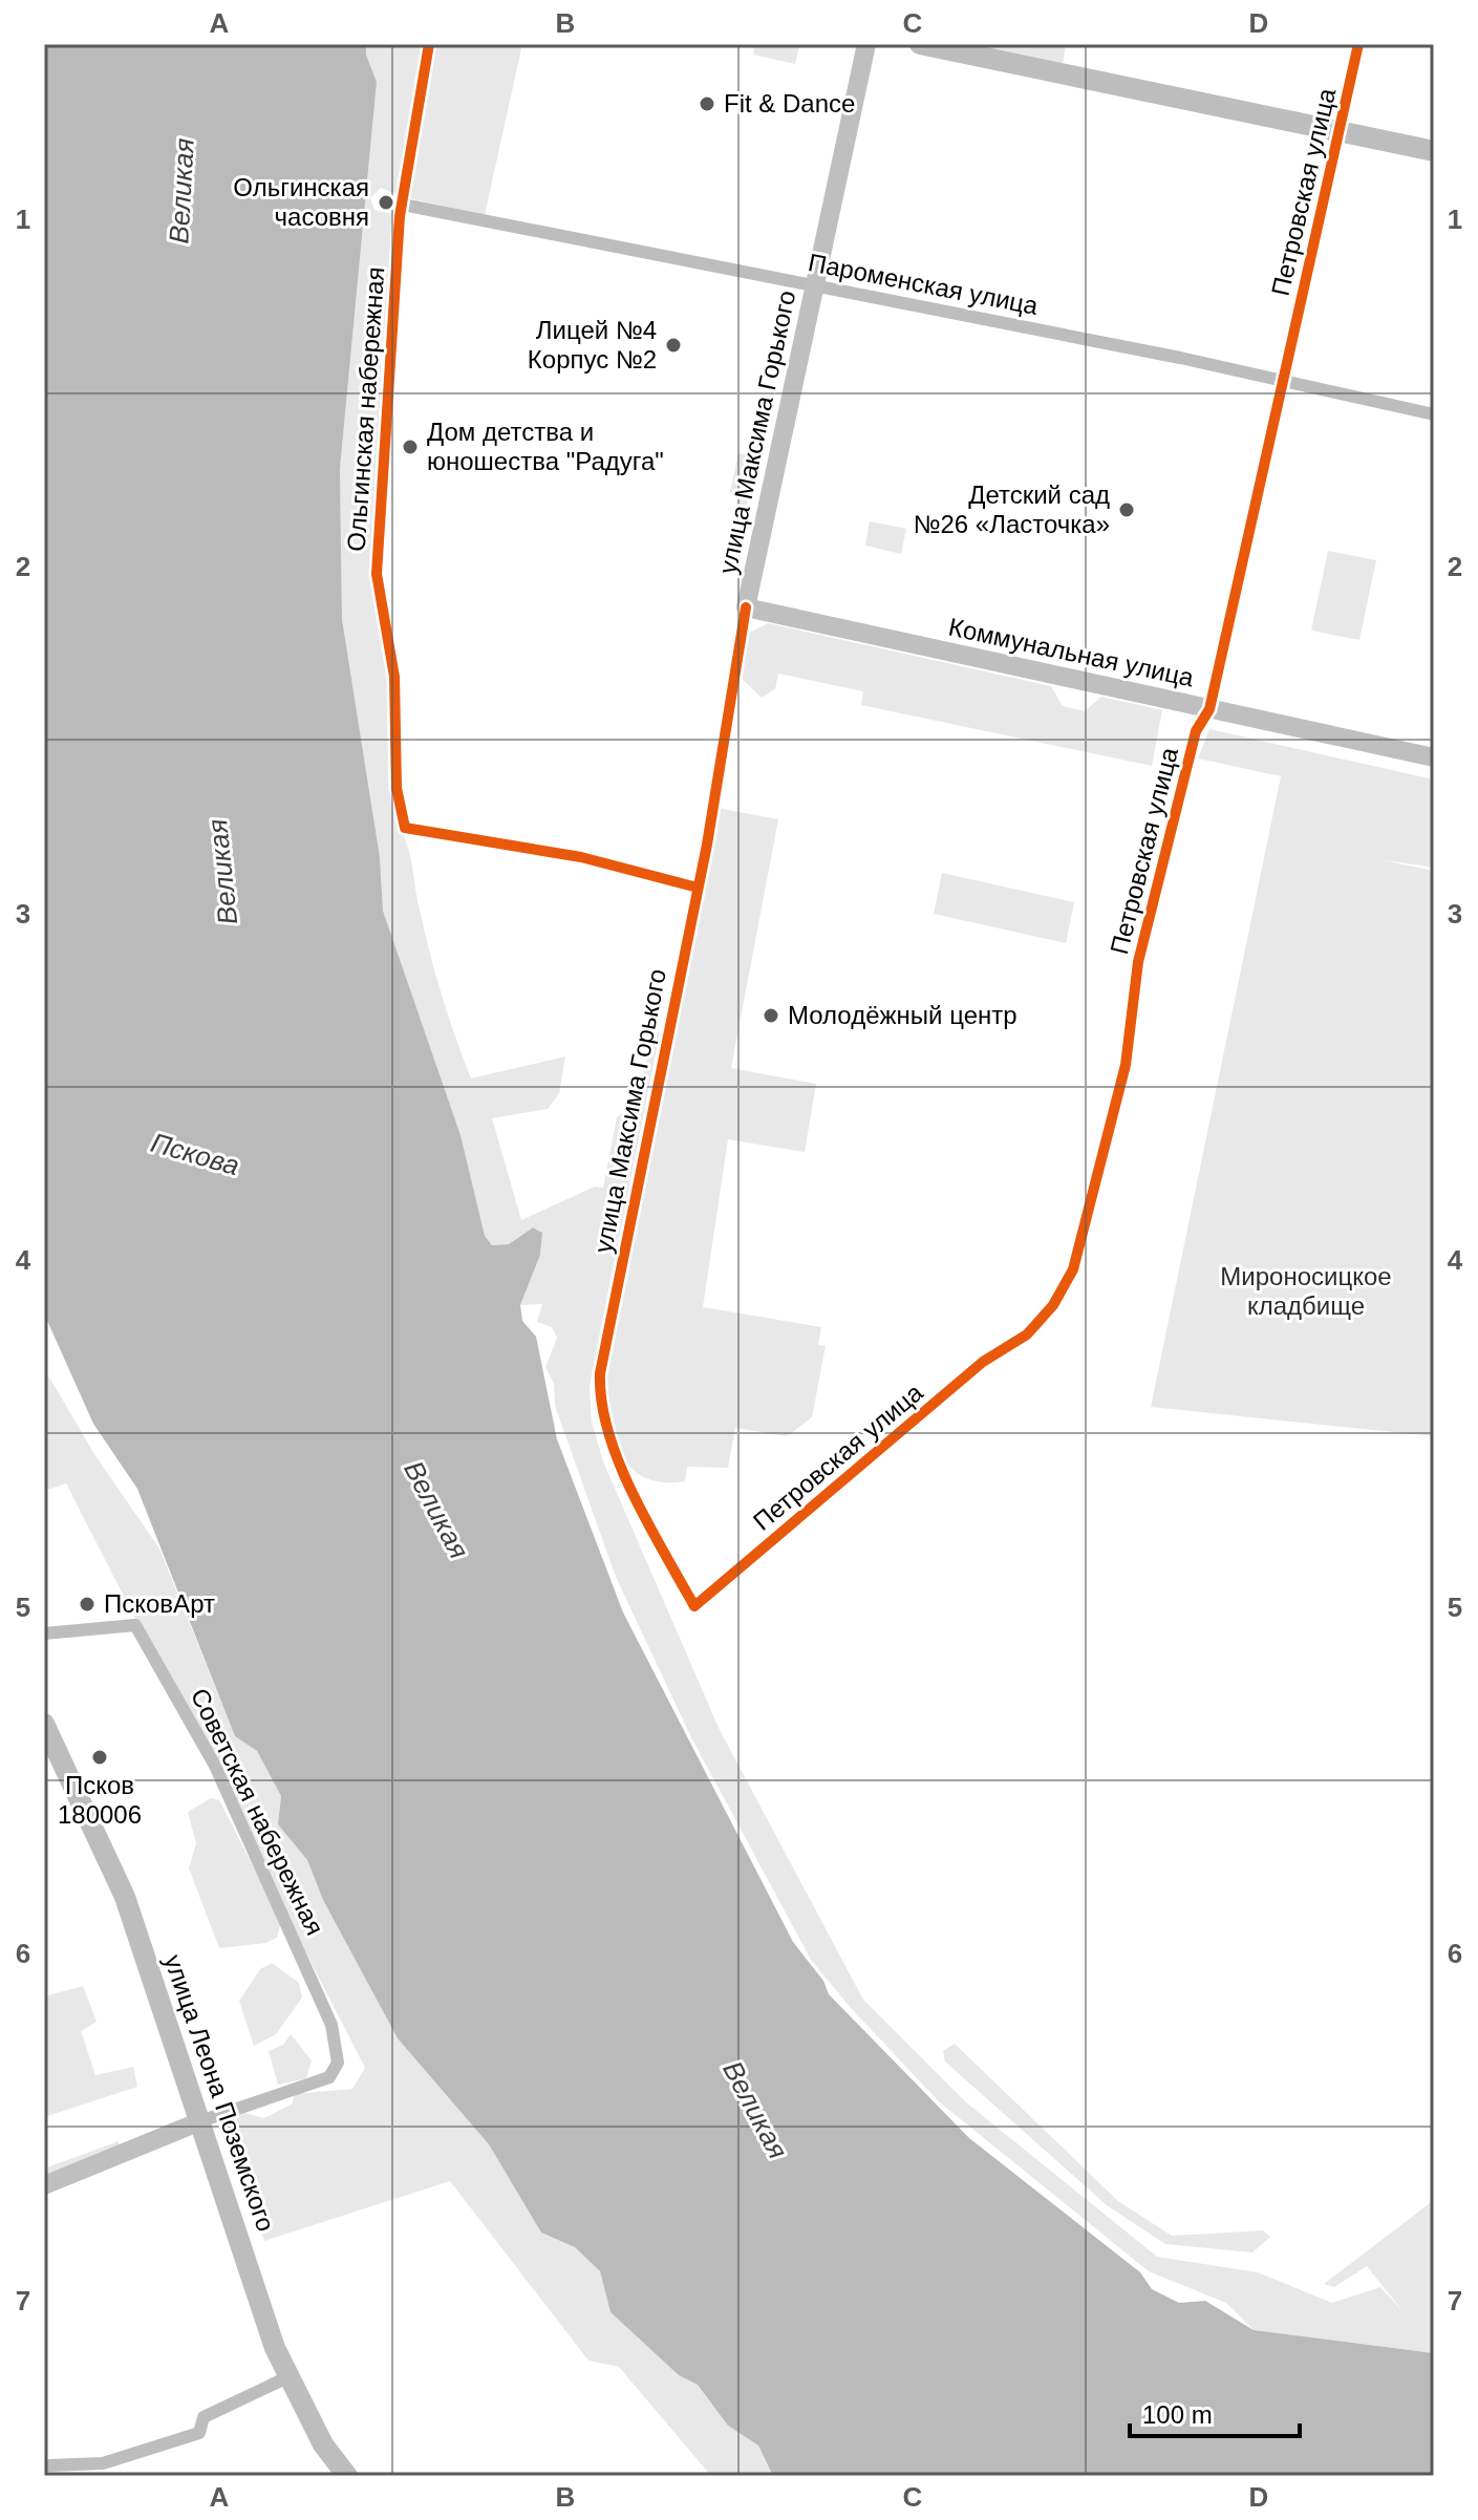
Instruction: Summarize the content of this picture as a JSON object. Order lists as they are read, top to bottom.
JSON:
{
  "streets": {
    "main road": ["улица Максима Горького", "Коммунальная улица", "улица Леона Поземского"],
    "street": [
      "Петровская улица",
      "Пароменская улица",
      "Ольгинская набережная",
      "Советская набережная"
    ]
  },
  "crossings": [
    ["Петровская улица", "Пароменская улица"],
    ["Петровская улица", "улица Максима Горького"],
    ["Петровская улица", "Коммунальная улица"],
    ["Пароменская улица", "Ольгинская набережная"],
    ["Пароменская улица", "улица Максима Горького"],
    ["Ольгинская набережная", "улица Максима Горького"],
    ["улица Максима Горького", "Коммунальная улица"],
    ["Советская набережная", "улица Леона Поземского"]
  ],
  "water": ["Великая", "Пскова"],
  "parks": ["Мироносицкое кладбище"],
  "places": [
    "Fit & Dance",
    "Ольгинская часовня",
    "Лицей №4 Корпус №2",
    "Дом детства и юношества \"Радуга\"",
    "Детский сад №26 «Ласточка»",
    "Молодёжный центр",
    "ПсковАрт",
    "Псков 180006"
  ],
  "scale_bar": "100 m",
  "grid": {
    "columns": [
      "A",
      "B",
      "C",
      "D"
    ],
    "rows": [
      "1",
      "2",
      "3",
      "4",
      "5",
      "6",
      "7"
    ]
  }
}
